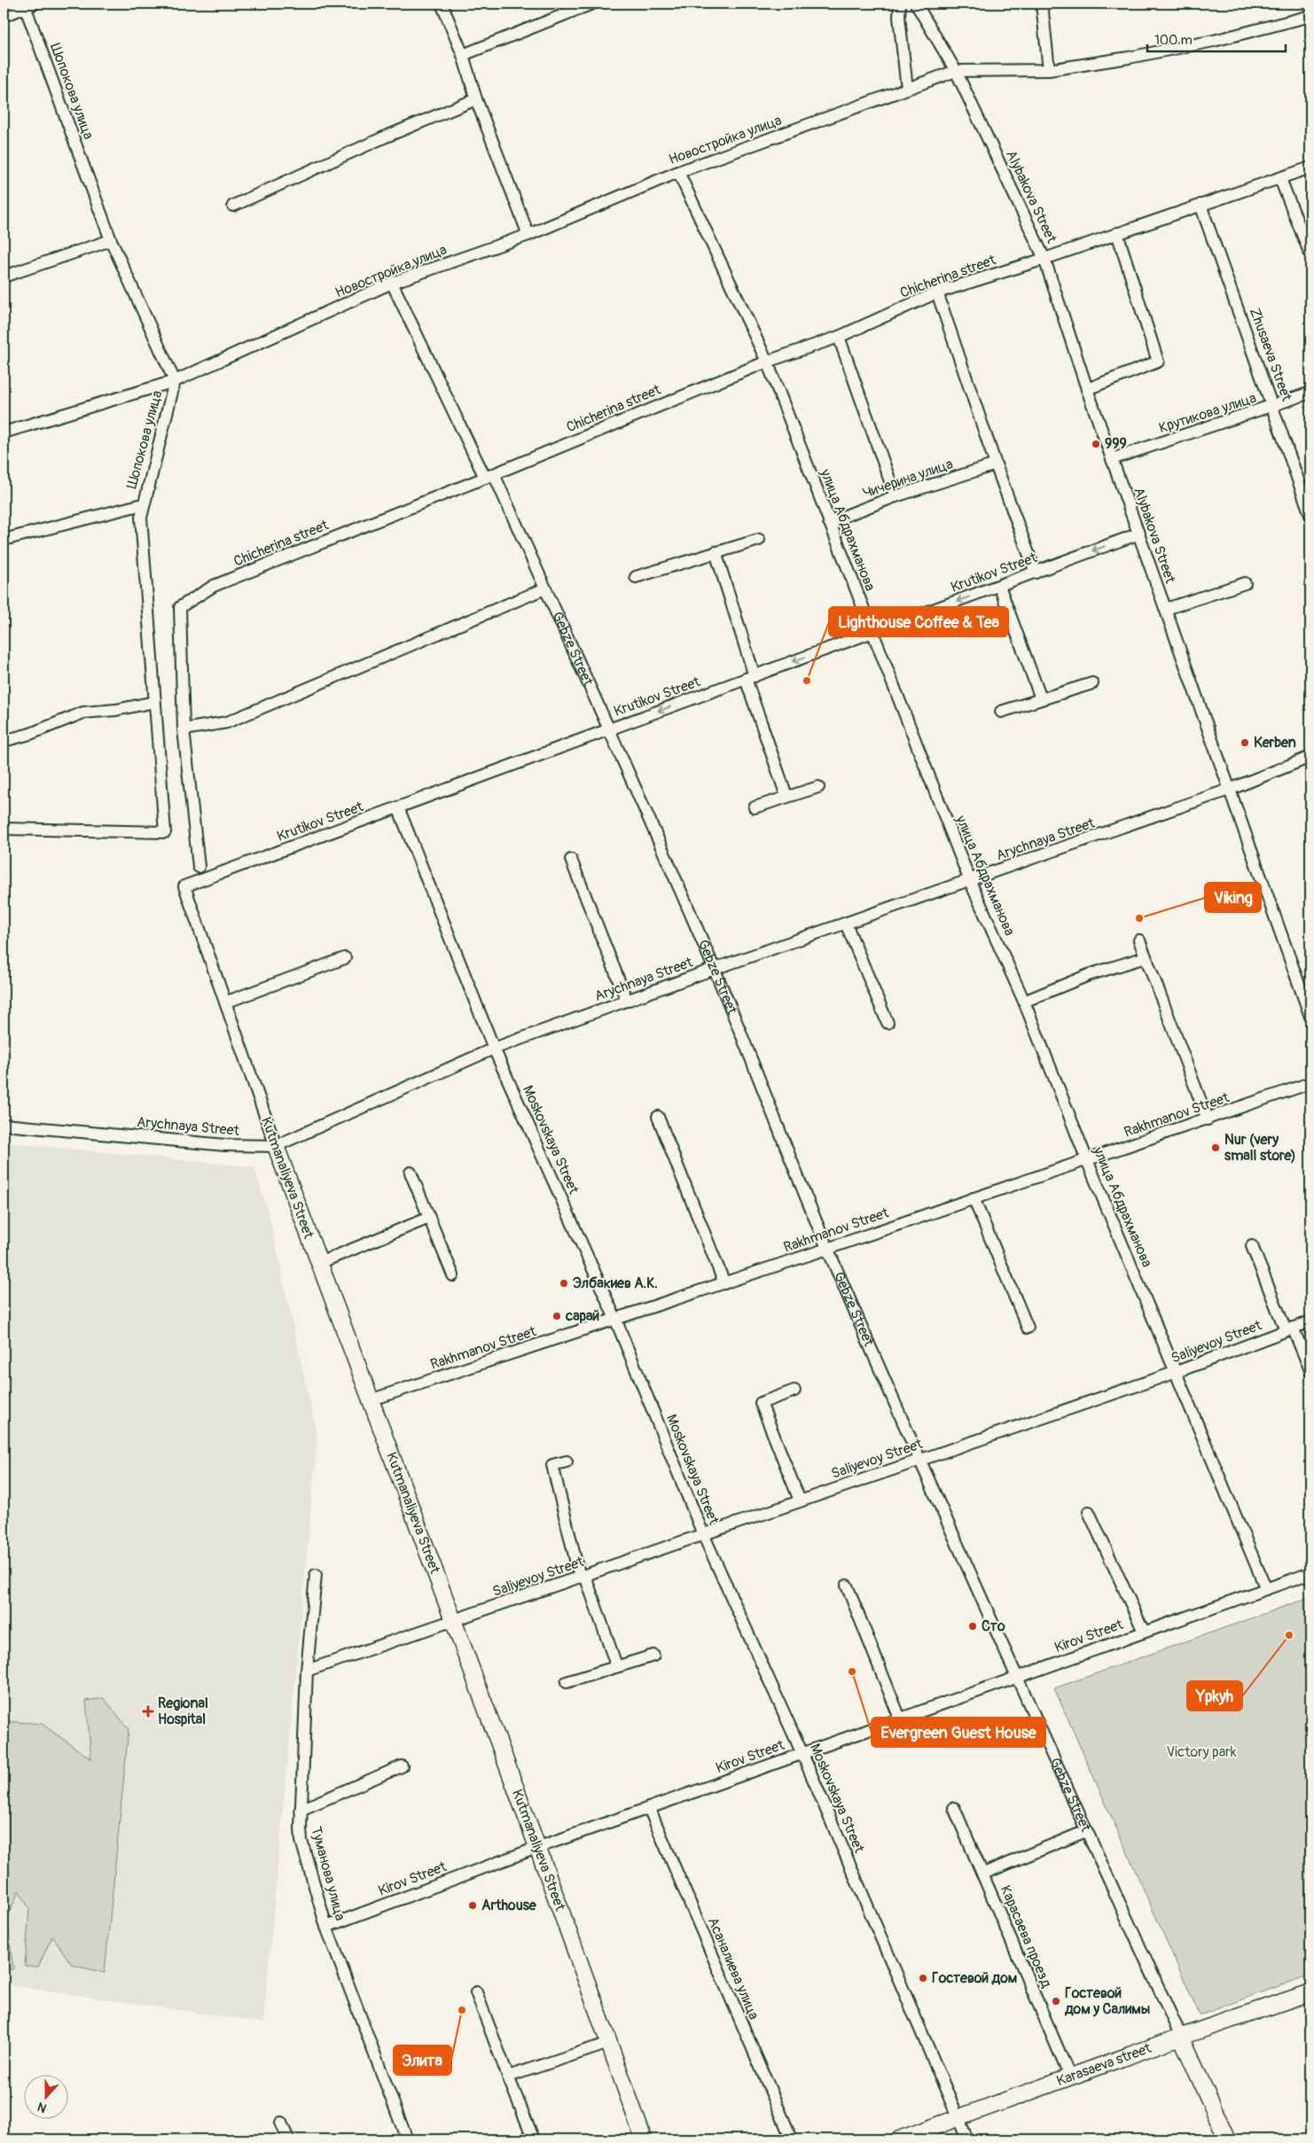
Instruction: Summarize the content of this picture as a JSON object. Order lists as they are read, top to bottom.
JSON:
{
  "streets": {
    "street": [
      "Шопокова улица",
      "Новостройка улица",
      "Alybakova Street",
      "Chicherina street",
      "Zhusaeva Street",
      "Крутикова улица",
      "Чичерина улица",
      "улица Абдрахманова",
      "Krutikov Street",
      "Gebze Street",
      "Arychnaya Street",
      "Rakhmanov Street",
      "Moskovskaya Street",
      "Kutmanaliyeva Street",
      "Saliyevoy Street",
      "Kirov Street",
      "Туманова улица",
      "Карасаева проезд",
      "Асаналиева улица",
      "Karasaeva street"
    ]
  },
  "crossings": [
    ["Шопокова улица", "Новостройка улица"],
    ["Новостройка улица", "Alybakova Street"],
    ["Новостройка улица", "улица Абдрахманова"],
    ["Новостройка улица", "Gebze Street"],
    ["Alybakova Street", "Chicherina street"],
    ["Alybakova Street", "Крутикова улица"],
    ["Alybakova Street", "Krutikov Street"],
    ["Alybakova Street", "Arychnaya Street"],
    ["Chicherina street", "Zhusaeva Street"],
    ["Chicherina street", "улица Абдрахманова"],
    ["Chicherina street", "Gebze Street"],
    ["Zhusaeva Street", "Крутикова улица"],
    ["Чичерина улица", "улица Абдрахманова"],
    ["улица Абдрахманова", "Krutikov Street"],
    ["улица Абдрахманова", "Arychnaya Street"],
    ["улица Абдрахманова", "Rakhmanov Street"],
    ["улица Абдрахманова", "Saliyevoy Street"],
    ["улица Абдрахманова", "Kirov Street"],
    ["Krutikov Street", "Gebze Street"],
    ["Krutikov Street", "Moskovskaya Street"],
    ["Krutikov Street", "Kutmanaliyeva Street"],
    ["Gebze Street", "Arychnaya Street"],
    ["Gebze Street", "Rakhmanov Street"],
    ["Gebze Street", "Saliyevoy Street"],
    ["Gebze Street", "Kirov Street"],
    ["Gebze Street", "Karasaeva street"],
    ["Arychnaya Street", "Moskovskaya Street"],
    ["Arychnaya Street", "Kutmanaliyeva Street"],
    ["Rakhmanov Street", "Moskovskaya Street"],
    ["Rakhmanov Street", "Kutmanaliyeva Street"],
    ["Moskovskaya Street", "Saliyevoy Street"],
    ["Moskovskaya Street", "Kirov Street"],
    ["Moskovskaya Street", "Karasaeva street"],
    ["Kutmanaliyeva Street", "Saliyevoy Street"],
    ["Kutmanaliyeva Street", "Kirov Street"],
    ["Saliyevoy Street", "Туманова улица"],
    ["Kirov Street", "Туманова улица"],
    ["Kirov Street", "Асаналиева улица"],
    ["Карасаева проезд", "Karasaeva street"]
  ],
  "one_way": ["Krutikov Street"],
  "parks": ["Victory park"],
  "places": {
    "other": [
      "999",
      "Lighthouse Coffee & Tea",
      "Kerben",
      "Viking",
      "Nur (very small store)",
      "Элбакиев А.К.",
      "сарай",
      "Сто",
      "Ypkyh",
      "Evergreen Guest House",
      "Arthouse",
      "Гостевой дом",
      "Гостевой дом у Салимы",
      "Элита"
    ],
    "health": ["Regional Hospital"]
  },
  "scale_bar": "100 m",
  "north": "bottom"
}
